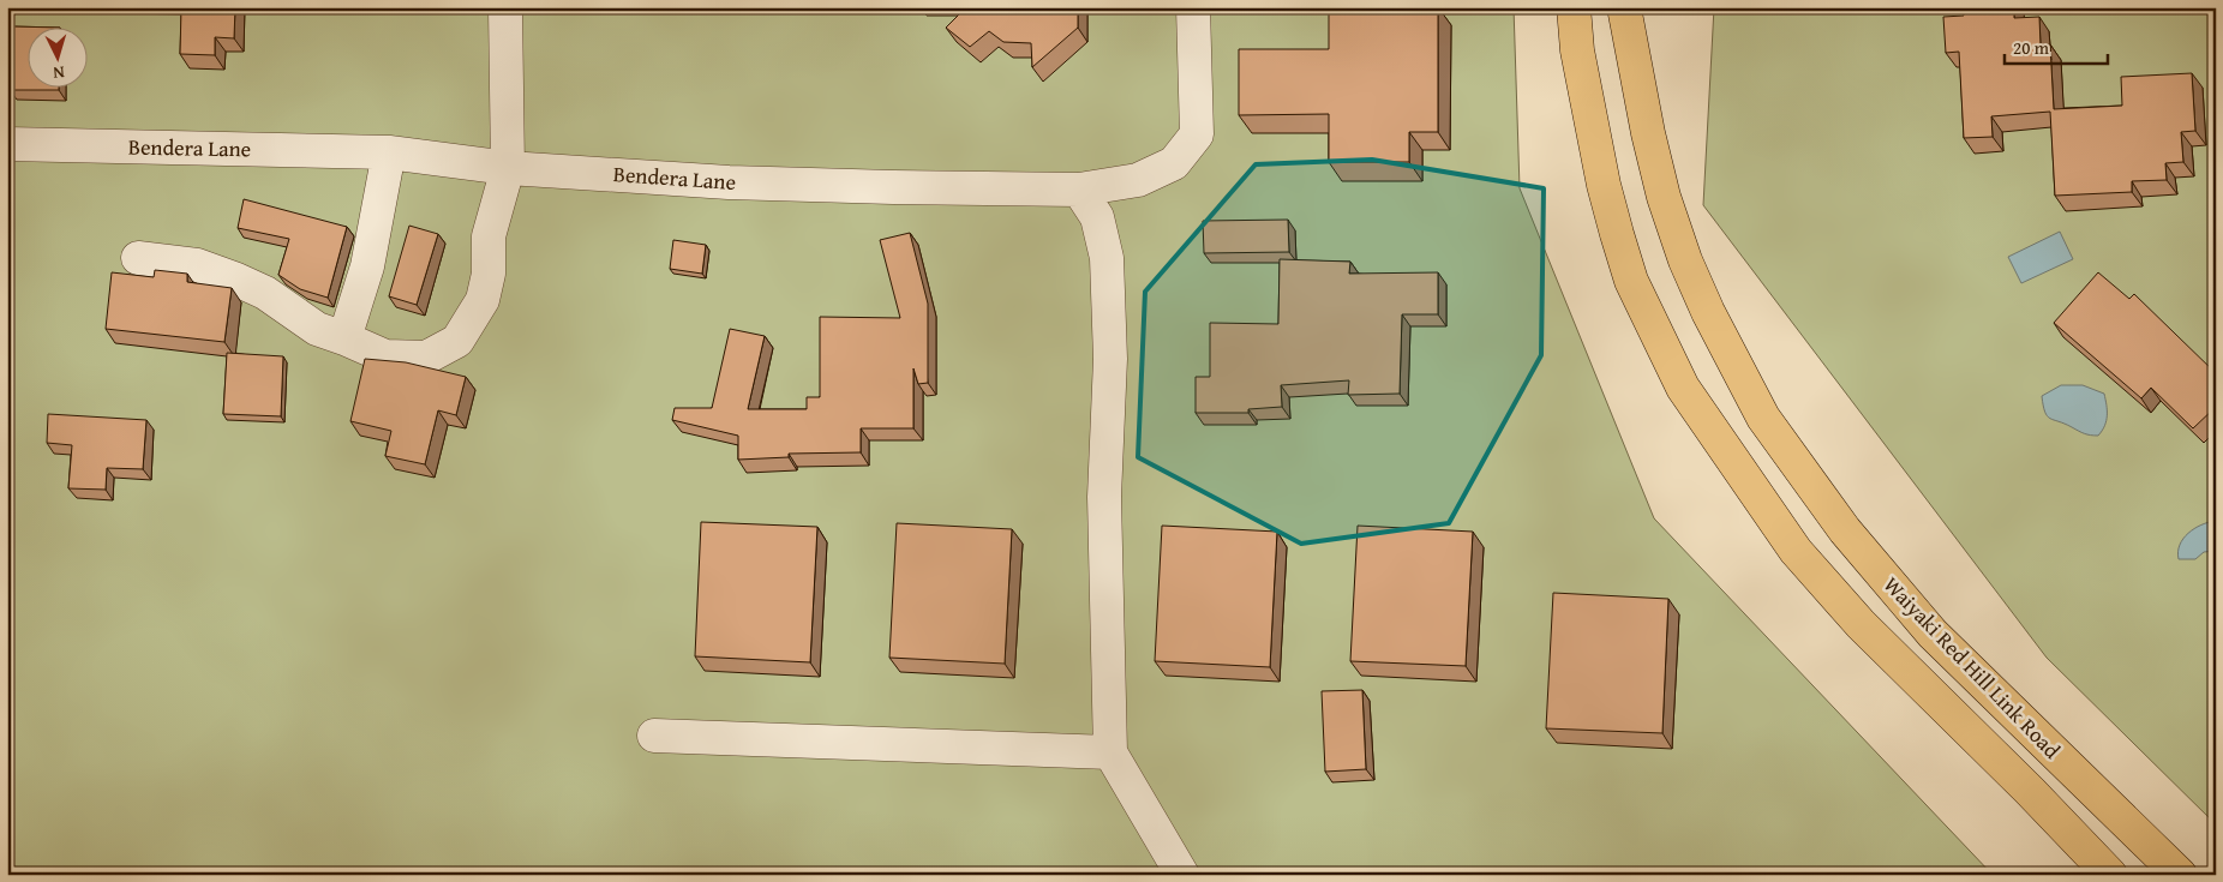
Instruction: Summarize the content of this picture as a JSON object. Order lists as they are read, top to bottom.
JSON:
{
  "streets": {
    "main road": ["Waiyaki Red Hill Link Road"],
    "street": ["Bendera Lane"]
  },
  "scale_bar": "20 m",
  "north": "bottom"
}
